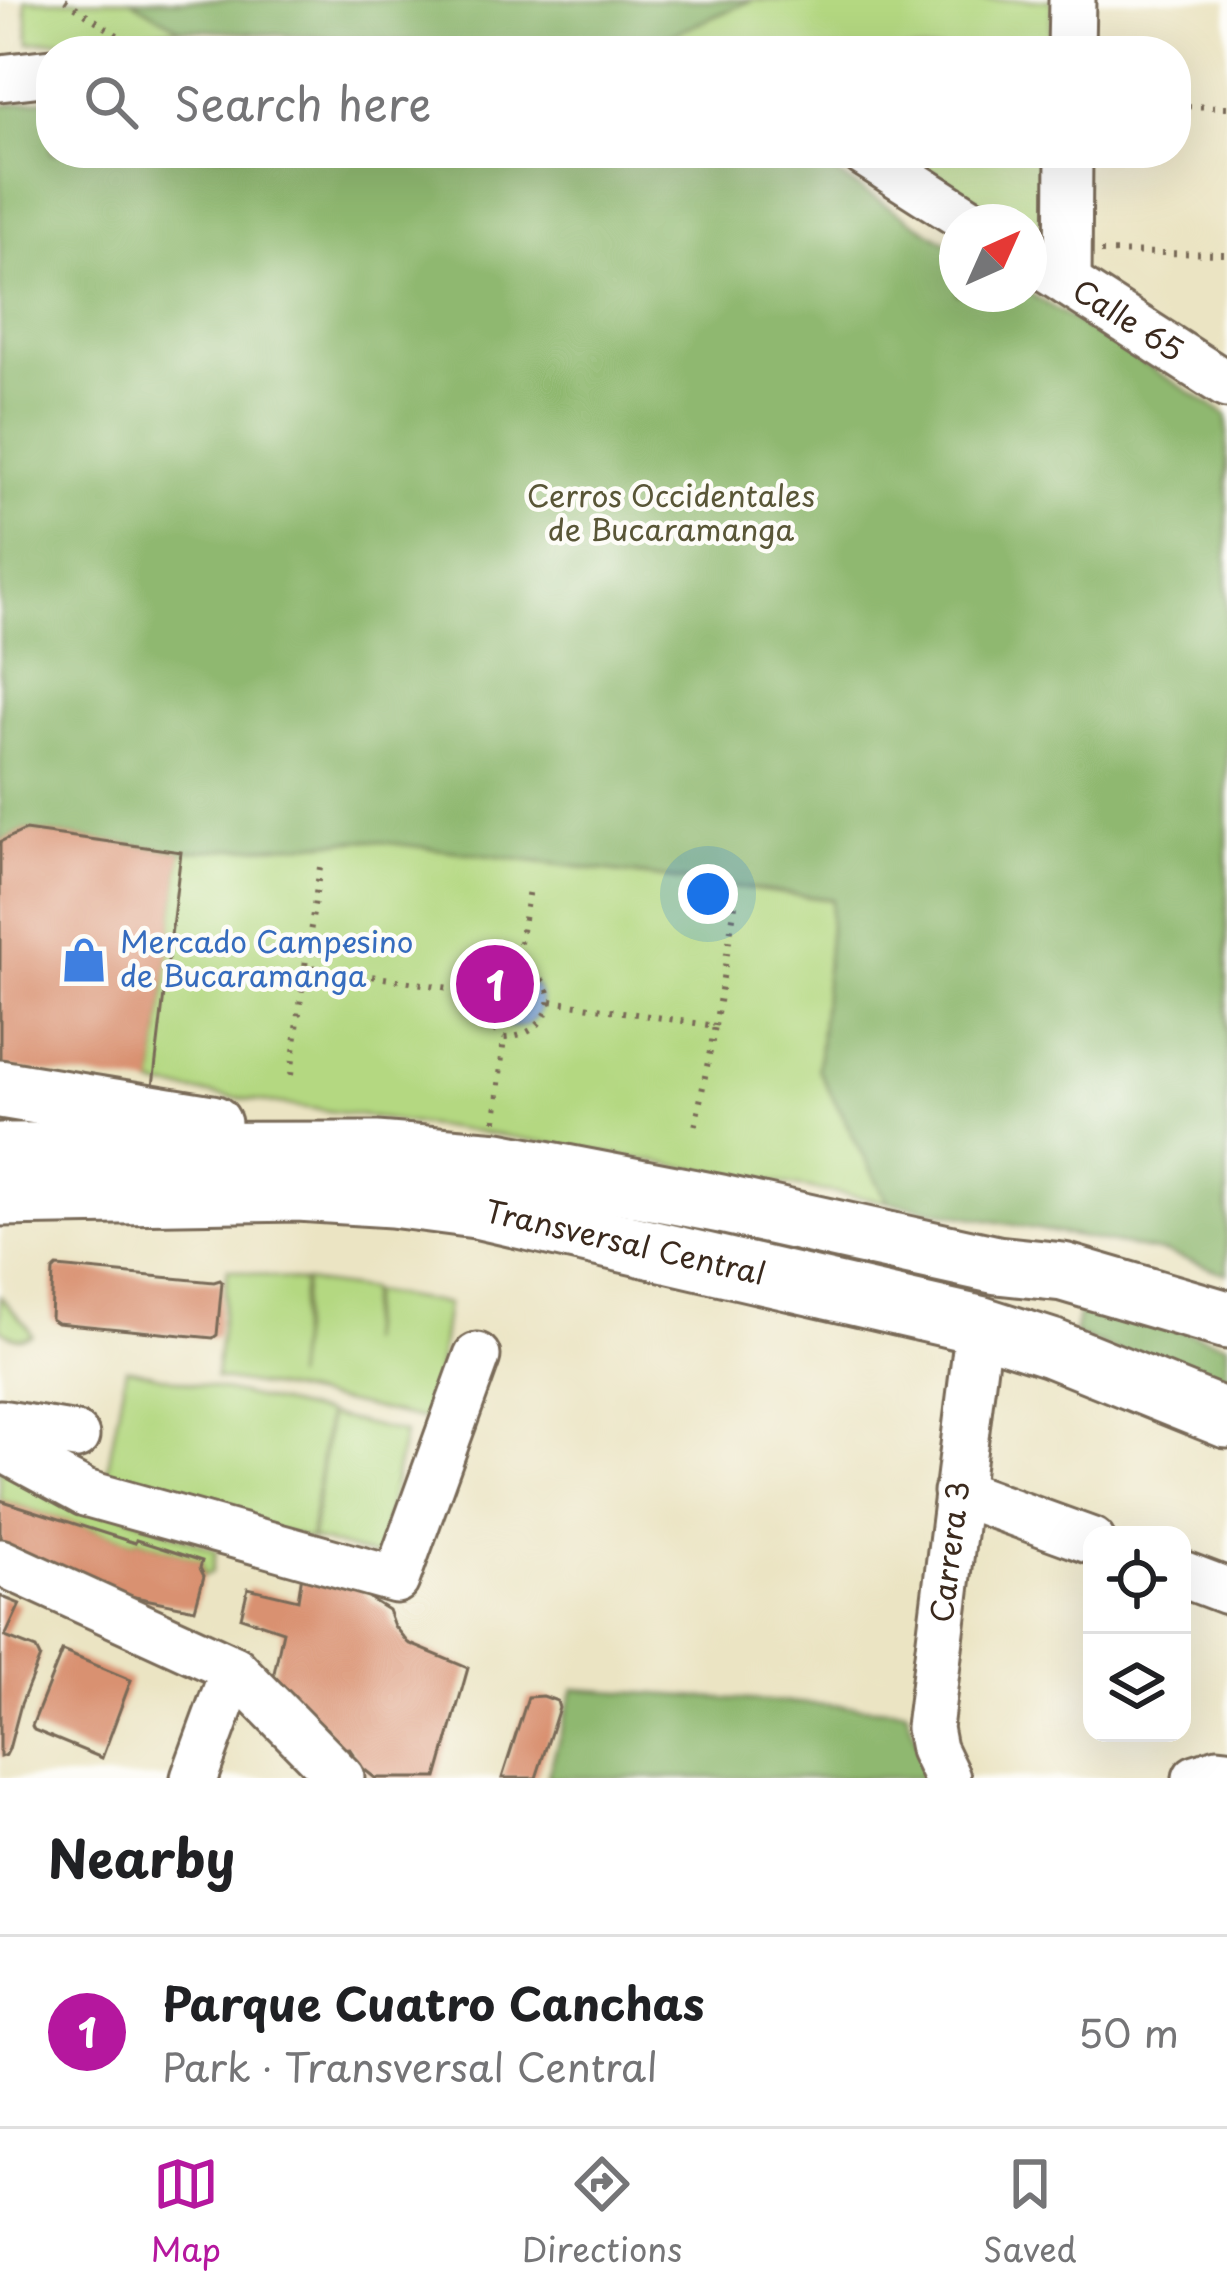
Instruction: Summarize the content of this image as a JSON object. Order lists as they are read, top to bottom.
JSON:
{
  "streets": {
    "main road": ["Transversal Central"],
    "street": ["Calle 65", "Carrera 3"]
  },
  "crossings": [
    ["Transversal Central", "Carrera 3"]
  ],
  "parks": ["Cerros Occidentales de Bucaramanga"],
  "places": {
    "shop": ["Mercado Campesino de Bucaramanga"]
  },
  "north": "top right",
  "page": {
    "search": "Search here",
    "pins": "1",
    "heading": "Nearby",
    "list": [
      {
        "mark": "1",
        "name": "Parque Cuatro Canchas",
        "note": "Park · Transversal Central",
        "value": "50 m"
      }
    ],
    "nav": ["Map", "Directions", "Saved"]
  }
}
